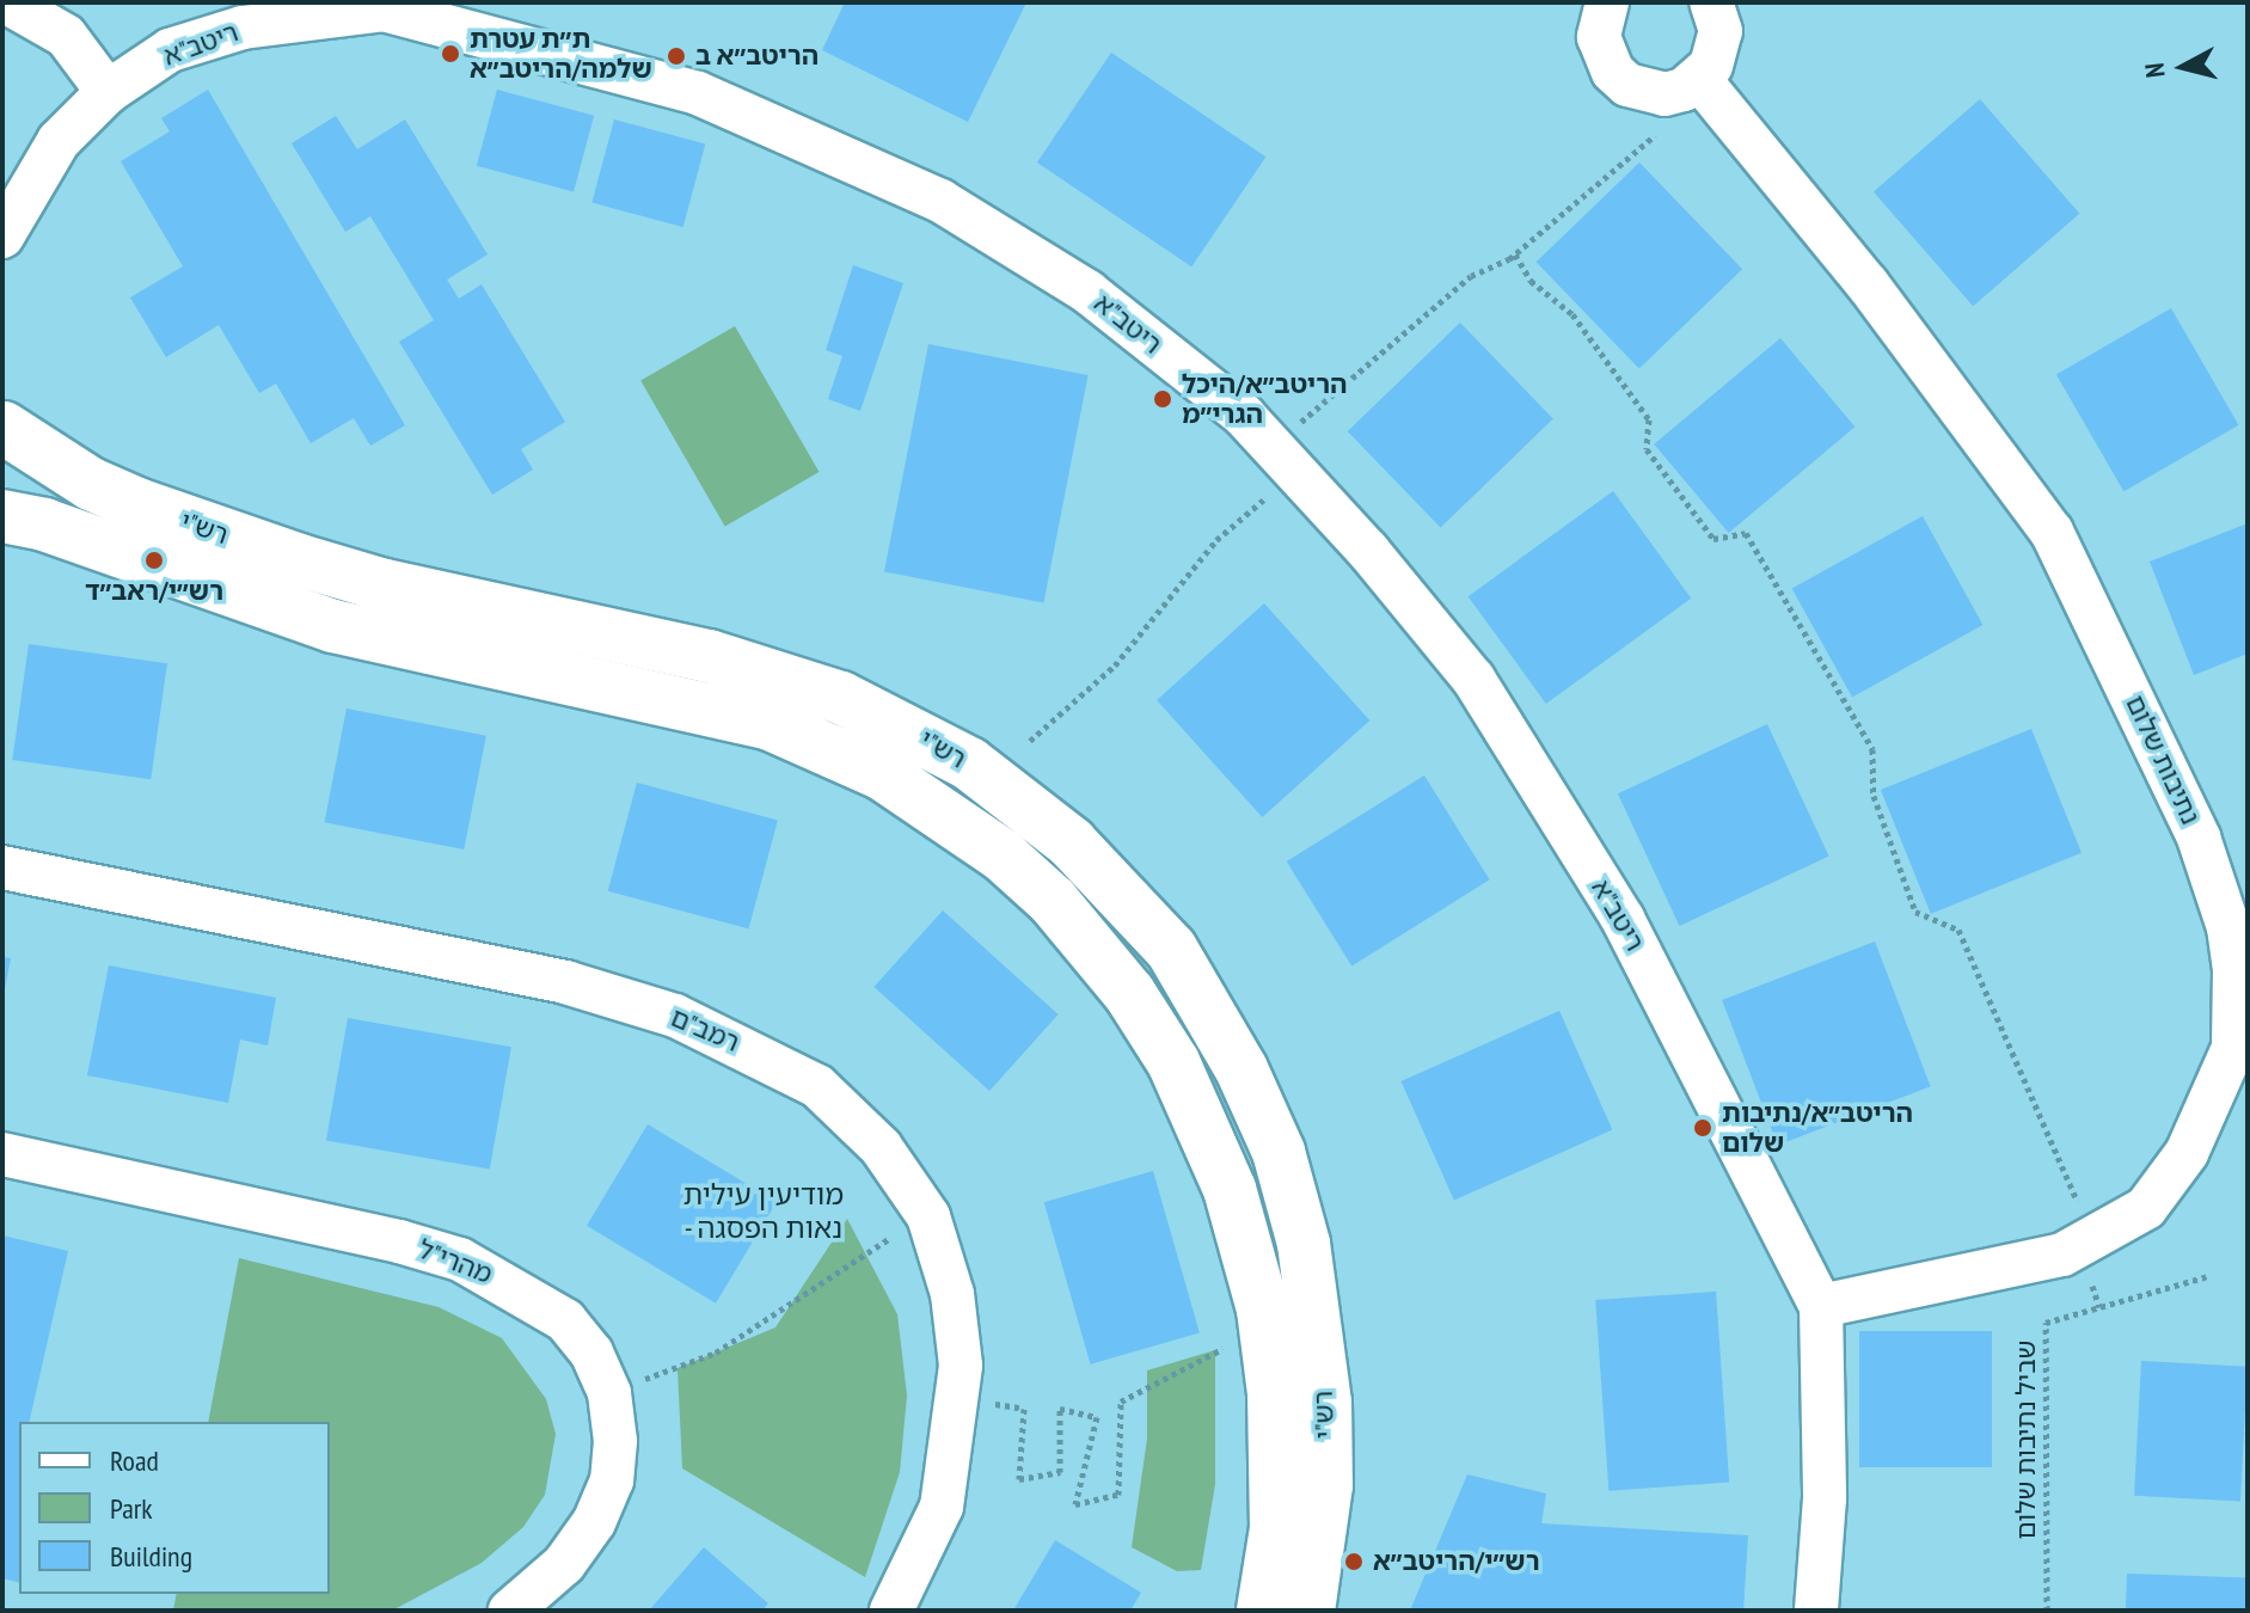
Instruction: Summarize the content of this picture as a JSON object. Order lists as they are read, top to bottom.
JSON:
{
  "streets": {
    "street": [
      "ריטב\"א",
      "רש\"י",
      "נתיבות שלום",
      "רמב\"ם",
      "מהרי\"ל"
    ],
    "path": ["שביל נתיבות שלום"]
  },
  "crossings": [
    ["ריטב\"א", "נתיבות שלום"]
  ],
  "districts": ["מודיעין עילית - נאות הפסגה"],
  "places": [
    "ת״ת עטרת שלמה/הריטב״א",
    "הריטב״א ב",
    "הריטב״א/היכל הגרי״מ",
    "רש״י/ראב״ד",
    "הריטב״א/נתיבות שלום",
    "רש״י/הריטב״א"
  ],
  "legend": ["Road", "Park", "Building"],
  "north": "left"
}
